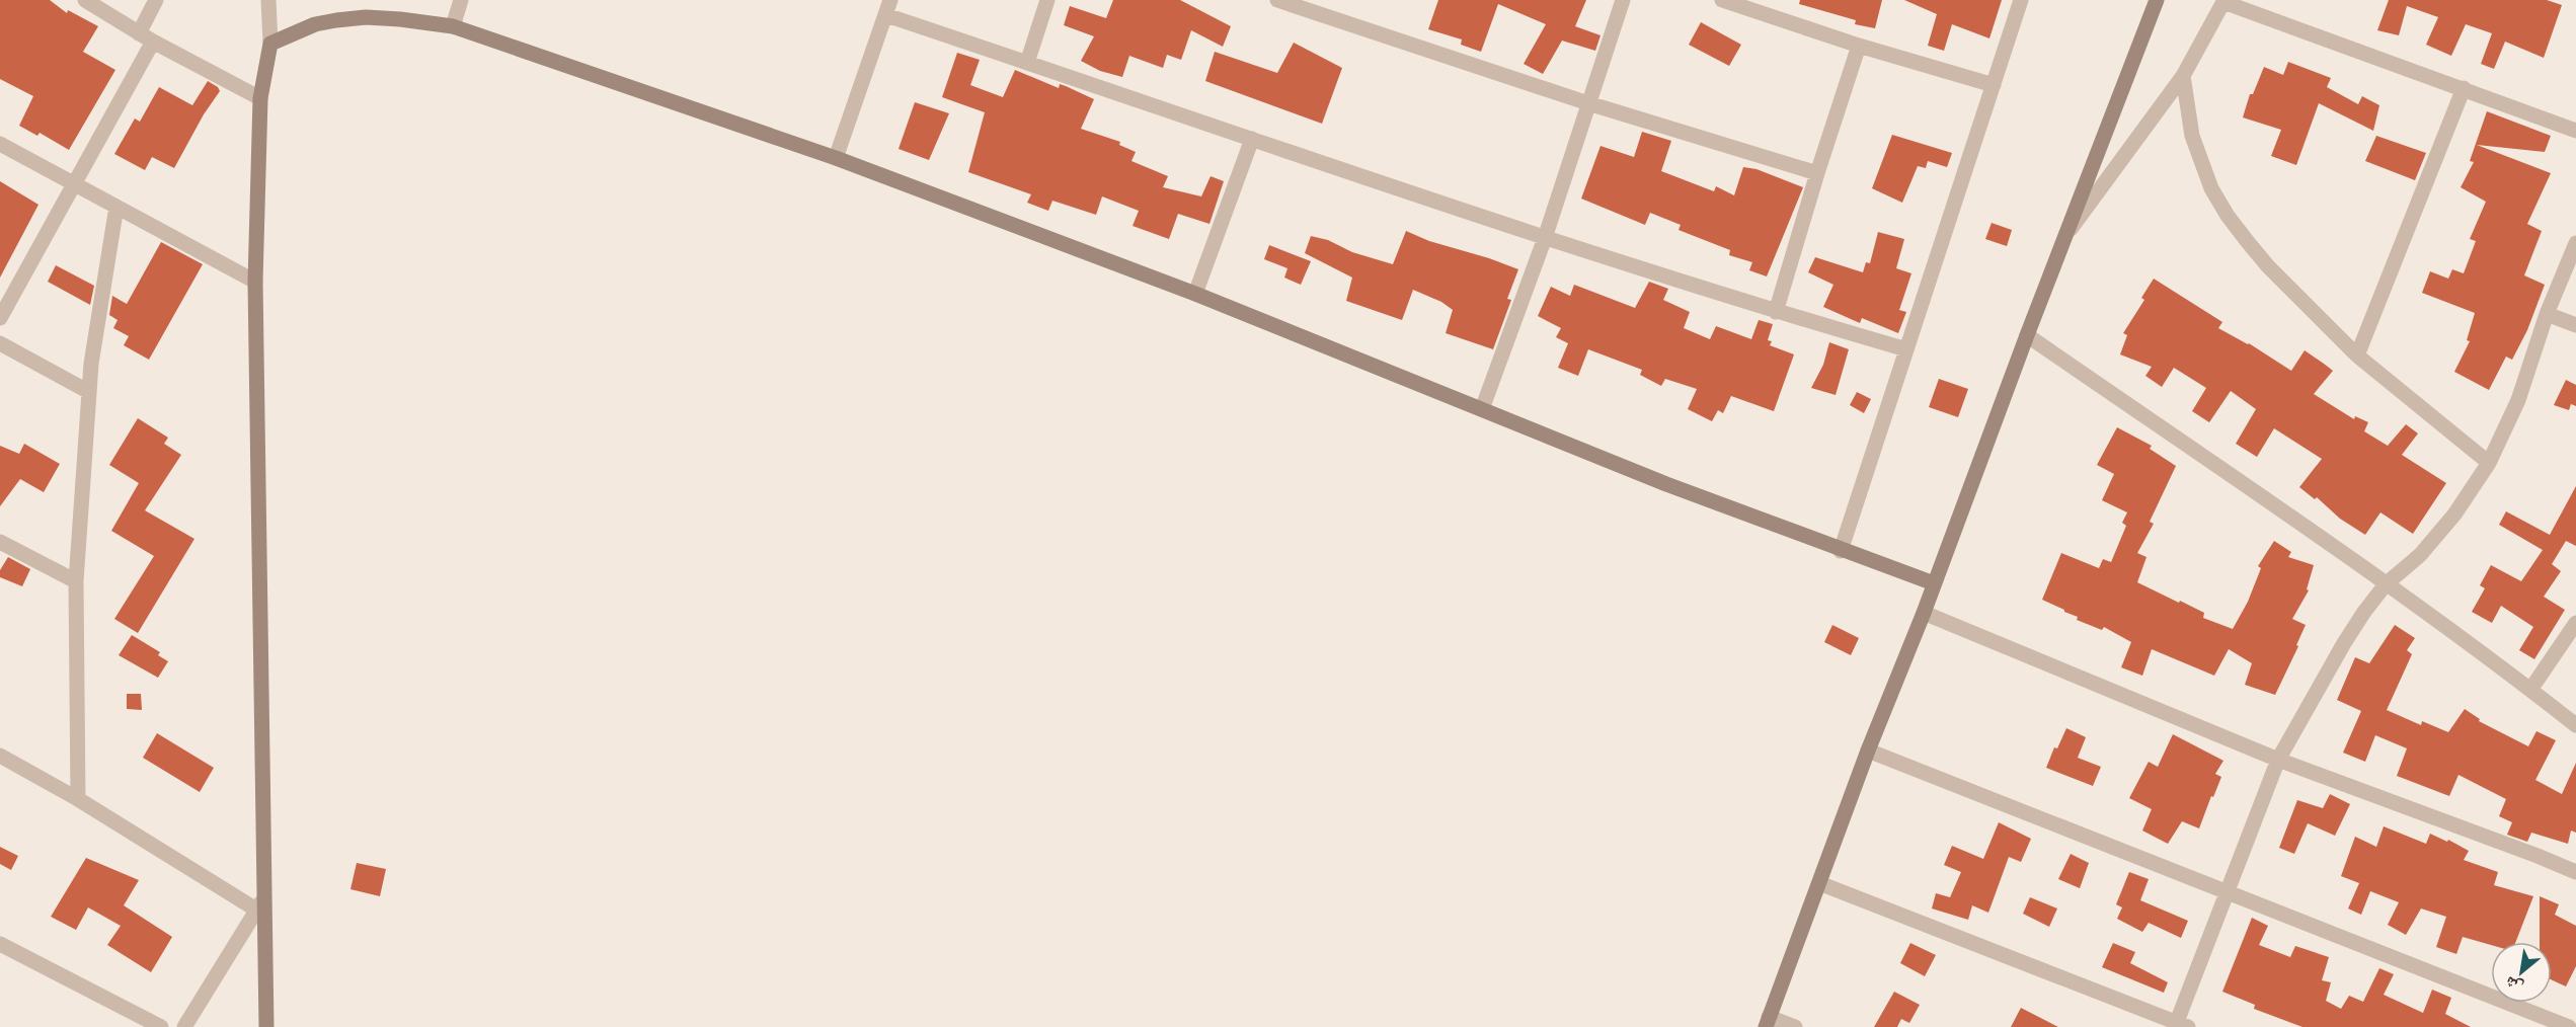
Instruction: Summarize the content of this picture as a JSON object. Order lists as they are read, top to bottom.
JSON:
{
  "north": "bottom left"
}
